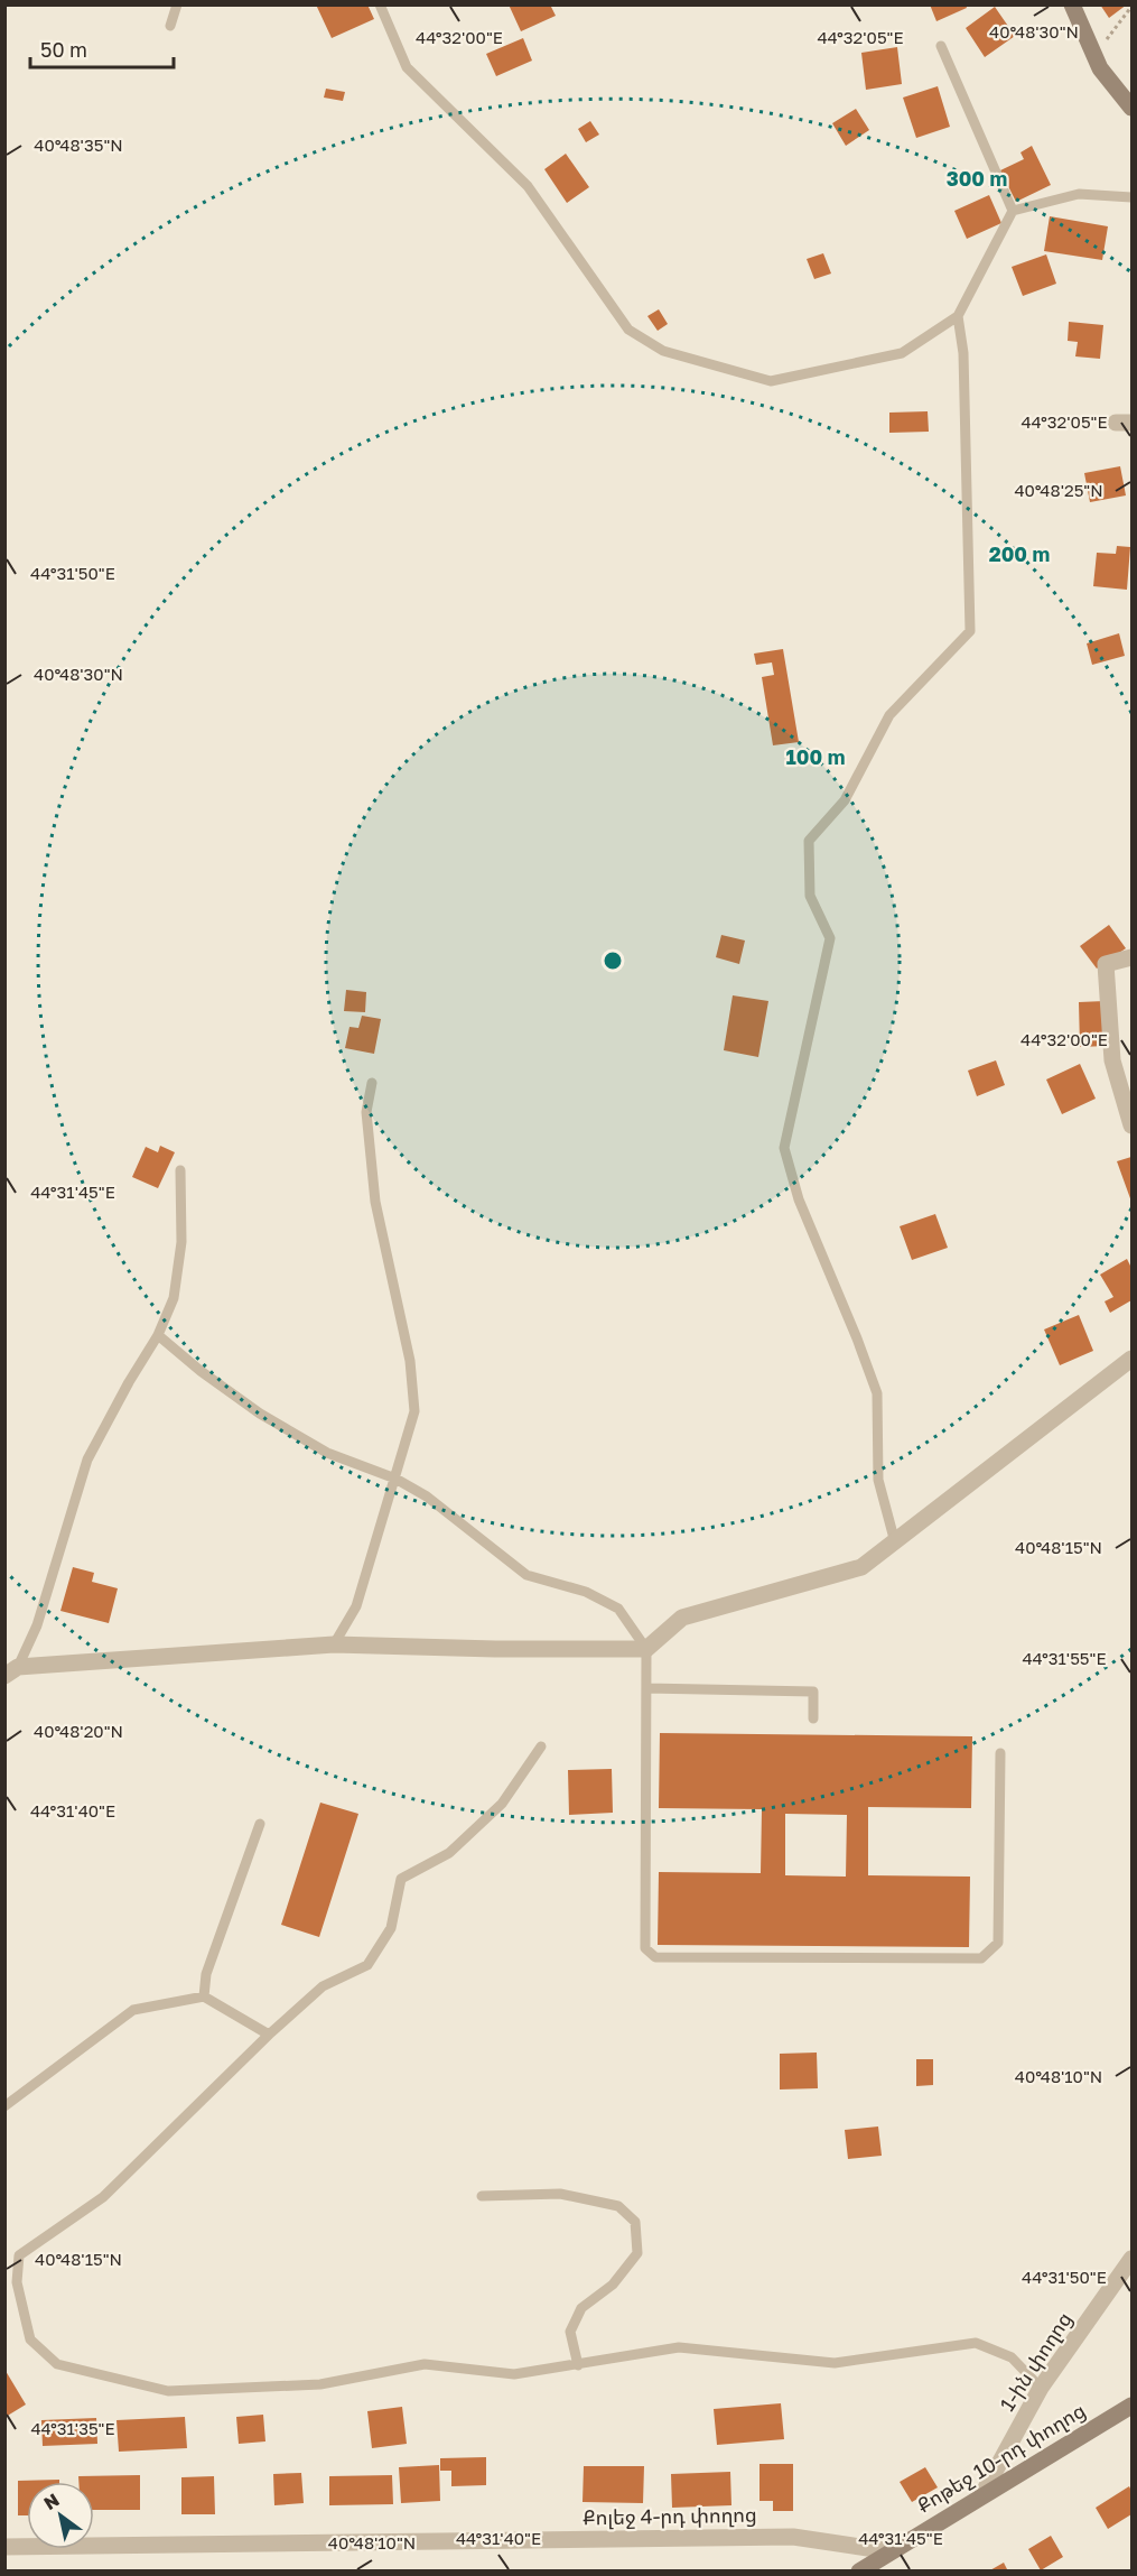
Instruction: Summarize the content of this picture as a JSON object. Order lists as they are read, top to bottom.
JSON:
{
  "streets": {
    "street": ["1-ին փողոց", "Քոթեջ 10-րդ փողոց", "Քոլեջ 4-րդ փողոց"]
  },
  "crossings": [
    ["1-ին փողոց", "Քոթեջ 10-րդ փողոց"],
    ["Քոթեջ 10-րդ փողոց", "Քոլեջ 4-րդ փողոց"]
  ],
  "scale_bar": "50 m",
  "north": "top left",
  "coordinates": [
    "40°48'30\"N",
    "44°32'00\"E",
    "44°32'05\"E",
    "40°48'35\"N",
    "40°48'25\"N",
    "44°31'50\"E",
    "44°31'45\"E",
    "40°48'15\"N",
    "44°31'55\"E",
    "40°48'20\"N",
    "44°31'40\"E",
    "40°48'10\"N",
    "44°31'35\"E"
  ],
  "rings": ["300 m", "200 m", "100 m"]
}
